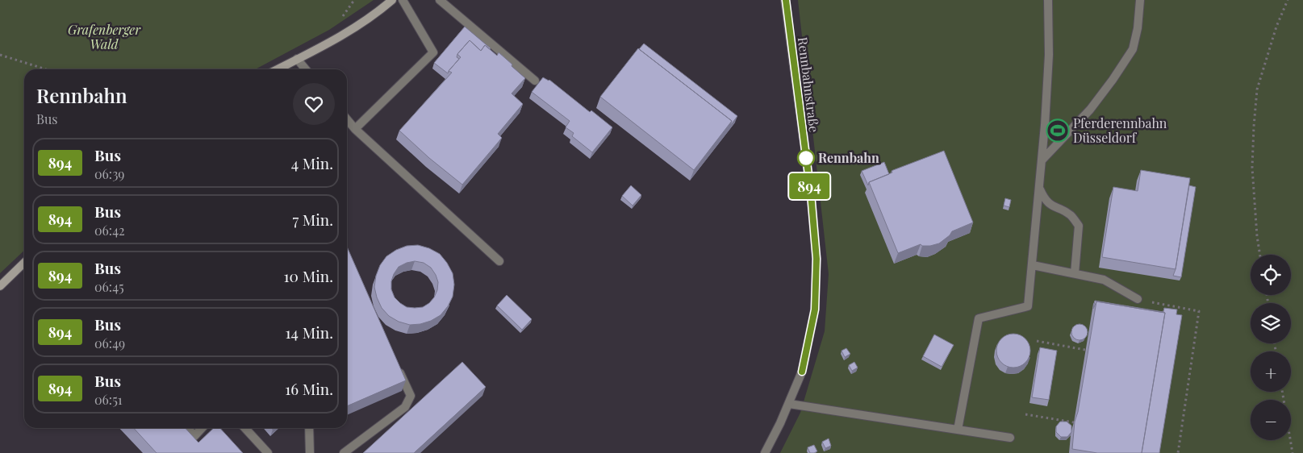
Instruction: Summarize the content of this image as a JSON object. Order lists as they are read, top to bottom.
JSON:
{
  "streets": {
    "street": ["Rennbahnstraße"]
  },
  "parks": ["Grafenberger Wald"],
  "places": {
    "sports": ["Pferderennbahn Düsseldorf"],
    "other": ["Rennbahn"]
  },
  "lines": ["bus line 894"],
  "page": {
    "on_map": "894",
    "heading": ["Rennbahn", "Bus"],
    "list": [
      {
        "mark": "894",
        "name": "Bus",
        "note": "06:39",
        "value": "4 Min."
      },
      {
        "mark": "894",
        "name": "Bus",
        "note": "06:42",
        "value": "7 Min."
      },
      {
        "mark": "894",
        "name": "Bus",
        "note": "06:45",
        "value": "10 Min."
      },
      {
        "mark": "894",
        "name": "Bus",
        "note": "06:49",
        "value": "14 Min."
      },
      {
        "mark": "894",
        "name": "Bus",
        "note": "06:51",
        "value": "16 Min."
      }
    ],
    "map_buttons": ["+", "−"]
  }
}
